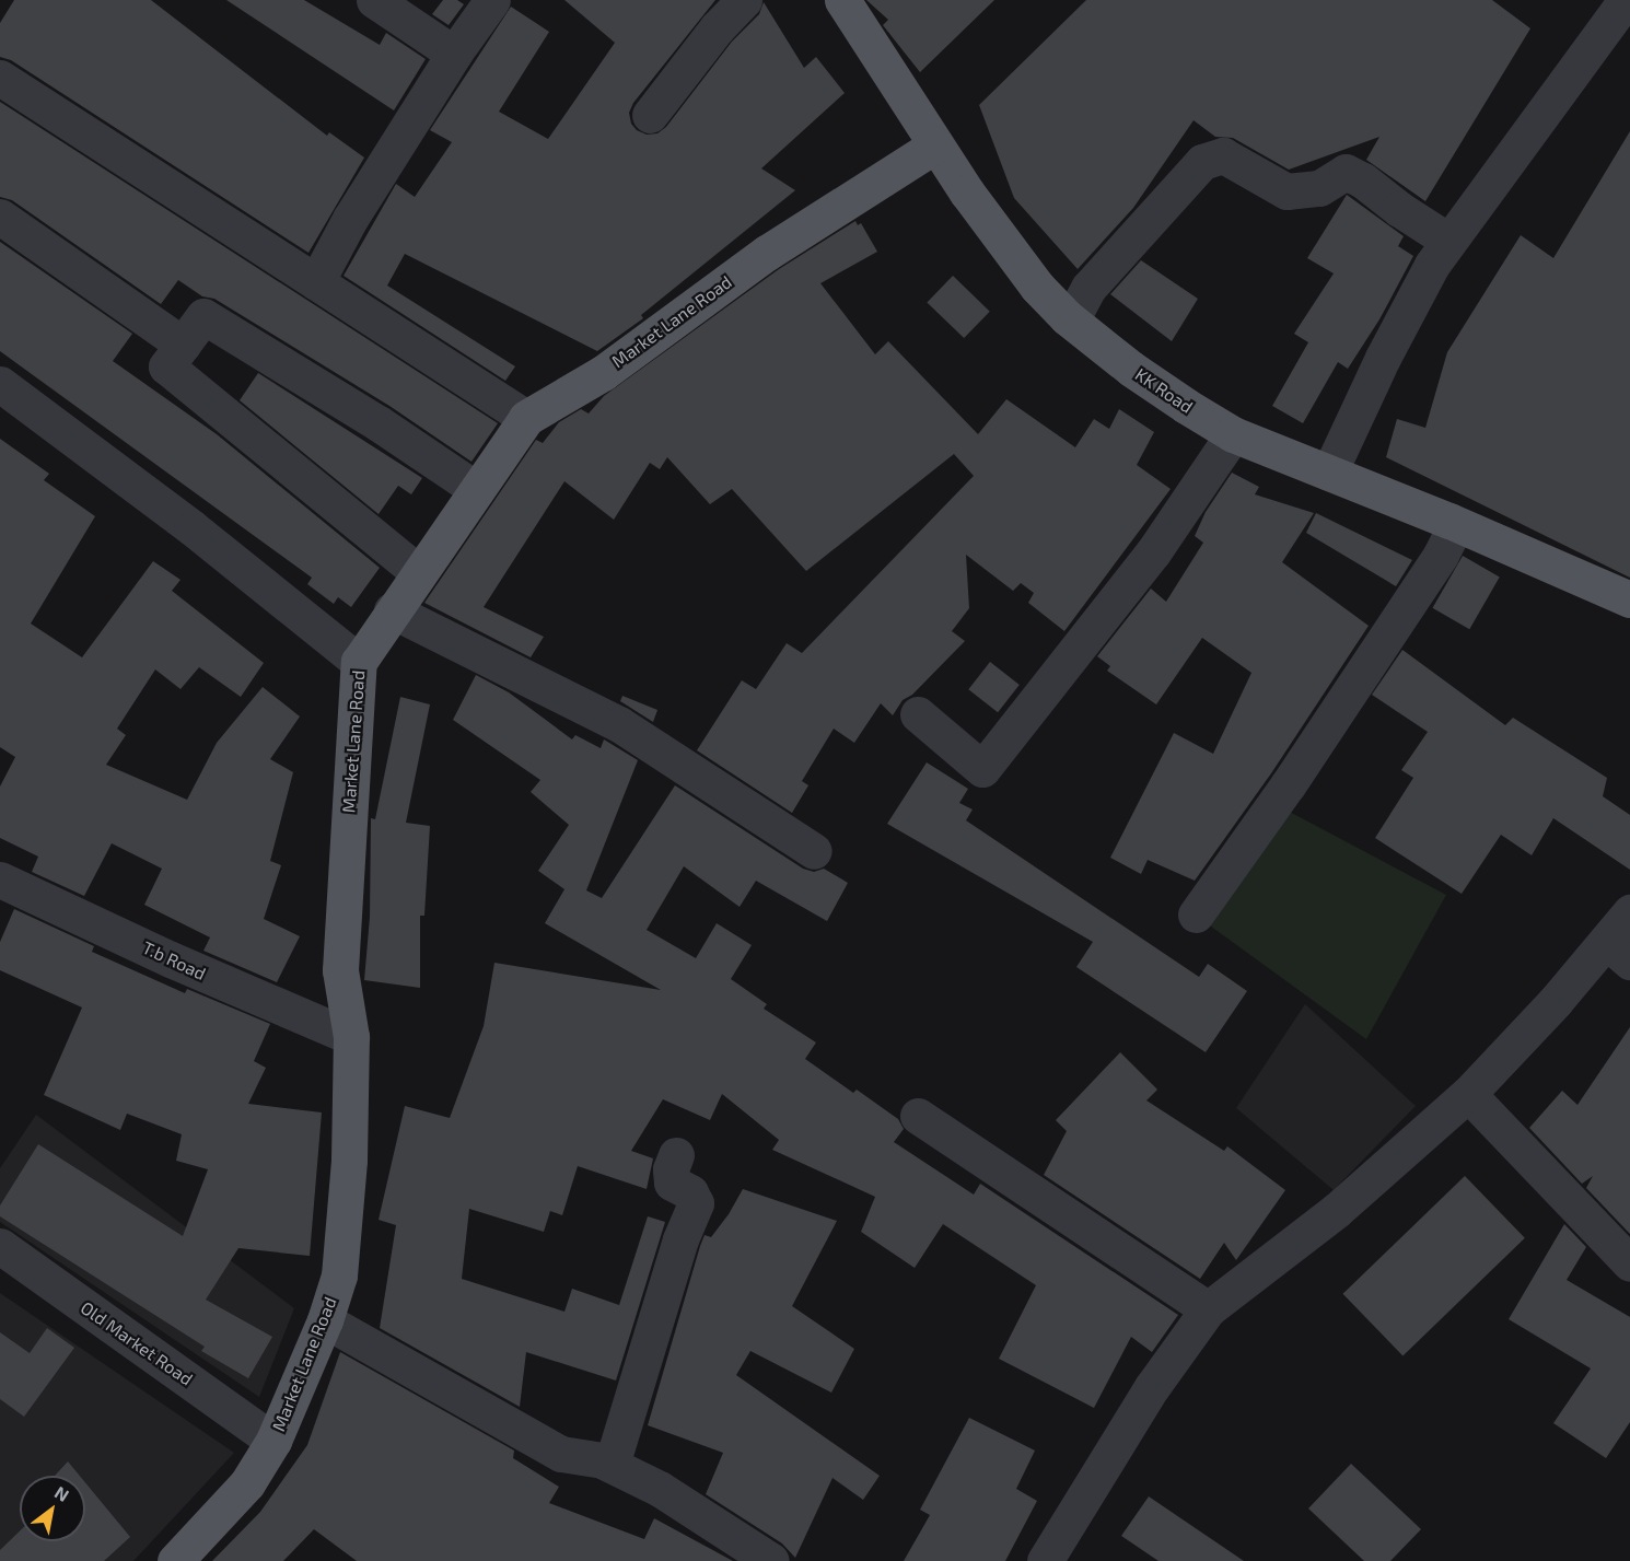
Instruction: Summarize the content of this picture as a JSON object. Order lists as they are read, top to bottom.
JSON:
{
  "streets": {
    "main road": ["Market Lane Road", "KK Road"],
    "street": ["T.b Road", "Old Market Road"]
  },
  "crossings": [
    ["Market Lane Road", "KK Road"],
    ["Market Lane Road", "T.b Road"],
    ["Market Lane Road", "Old Market Road"]
  ],
  "north": "top right"
}
